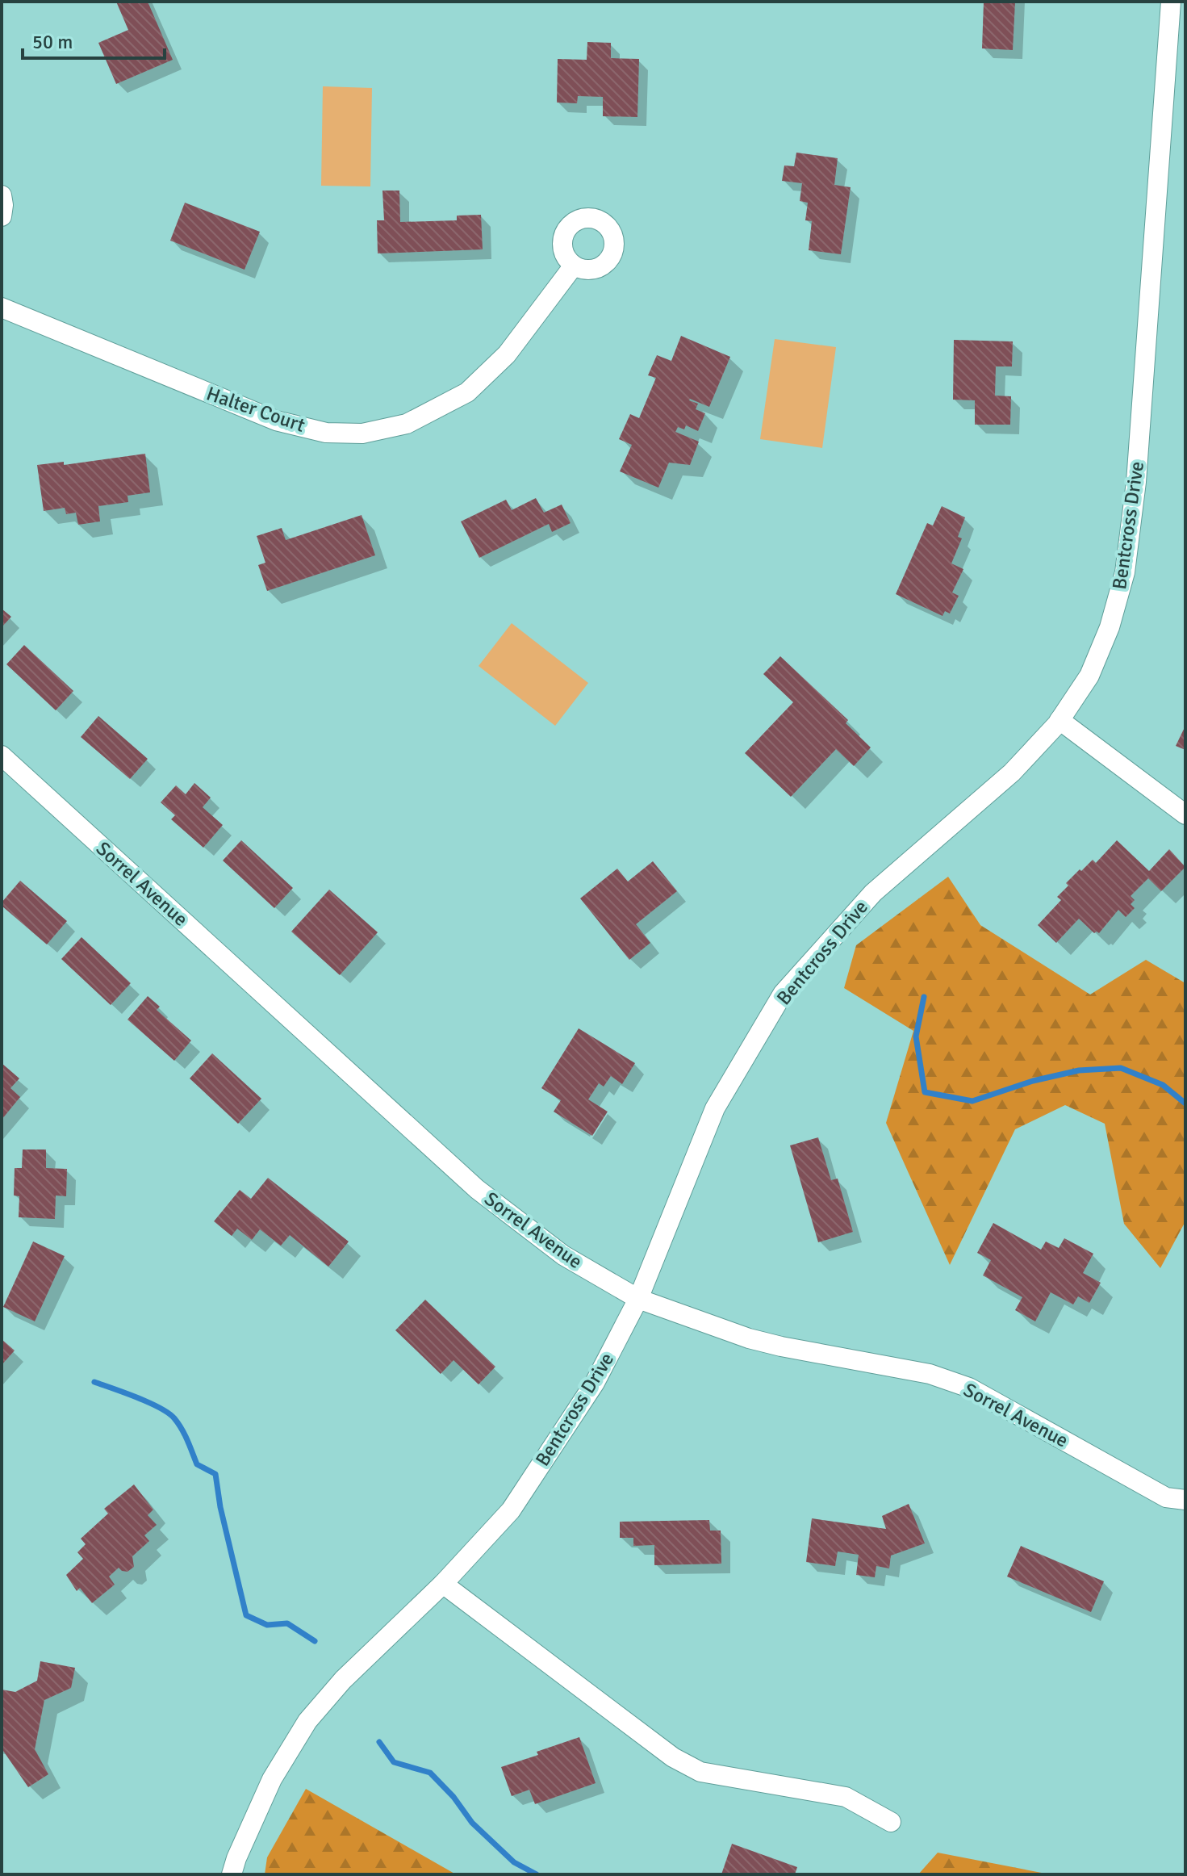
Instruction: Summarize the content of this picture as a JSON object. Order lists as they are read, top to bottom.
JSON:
{
  "streets": {
    "street": ["Halter Court", "Bentcross Drive", "Sorrel Avenue"]
  },
  "crossings": [
    ["Bentcross Drive", "Sorrel Avenue"]
  ],
  "scale_bar": "50 m"
}
